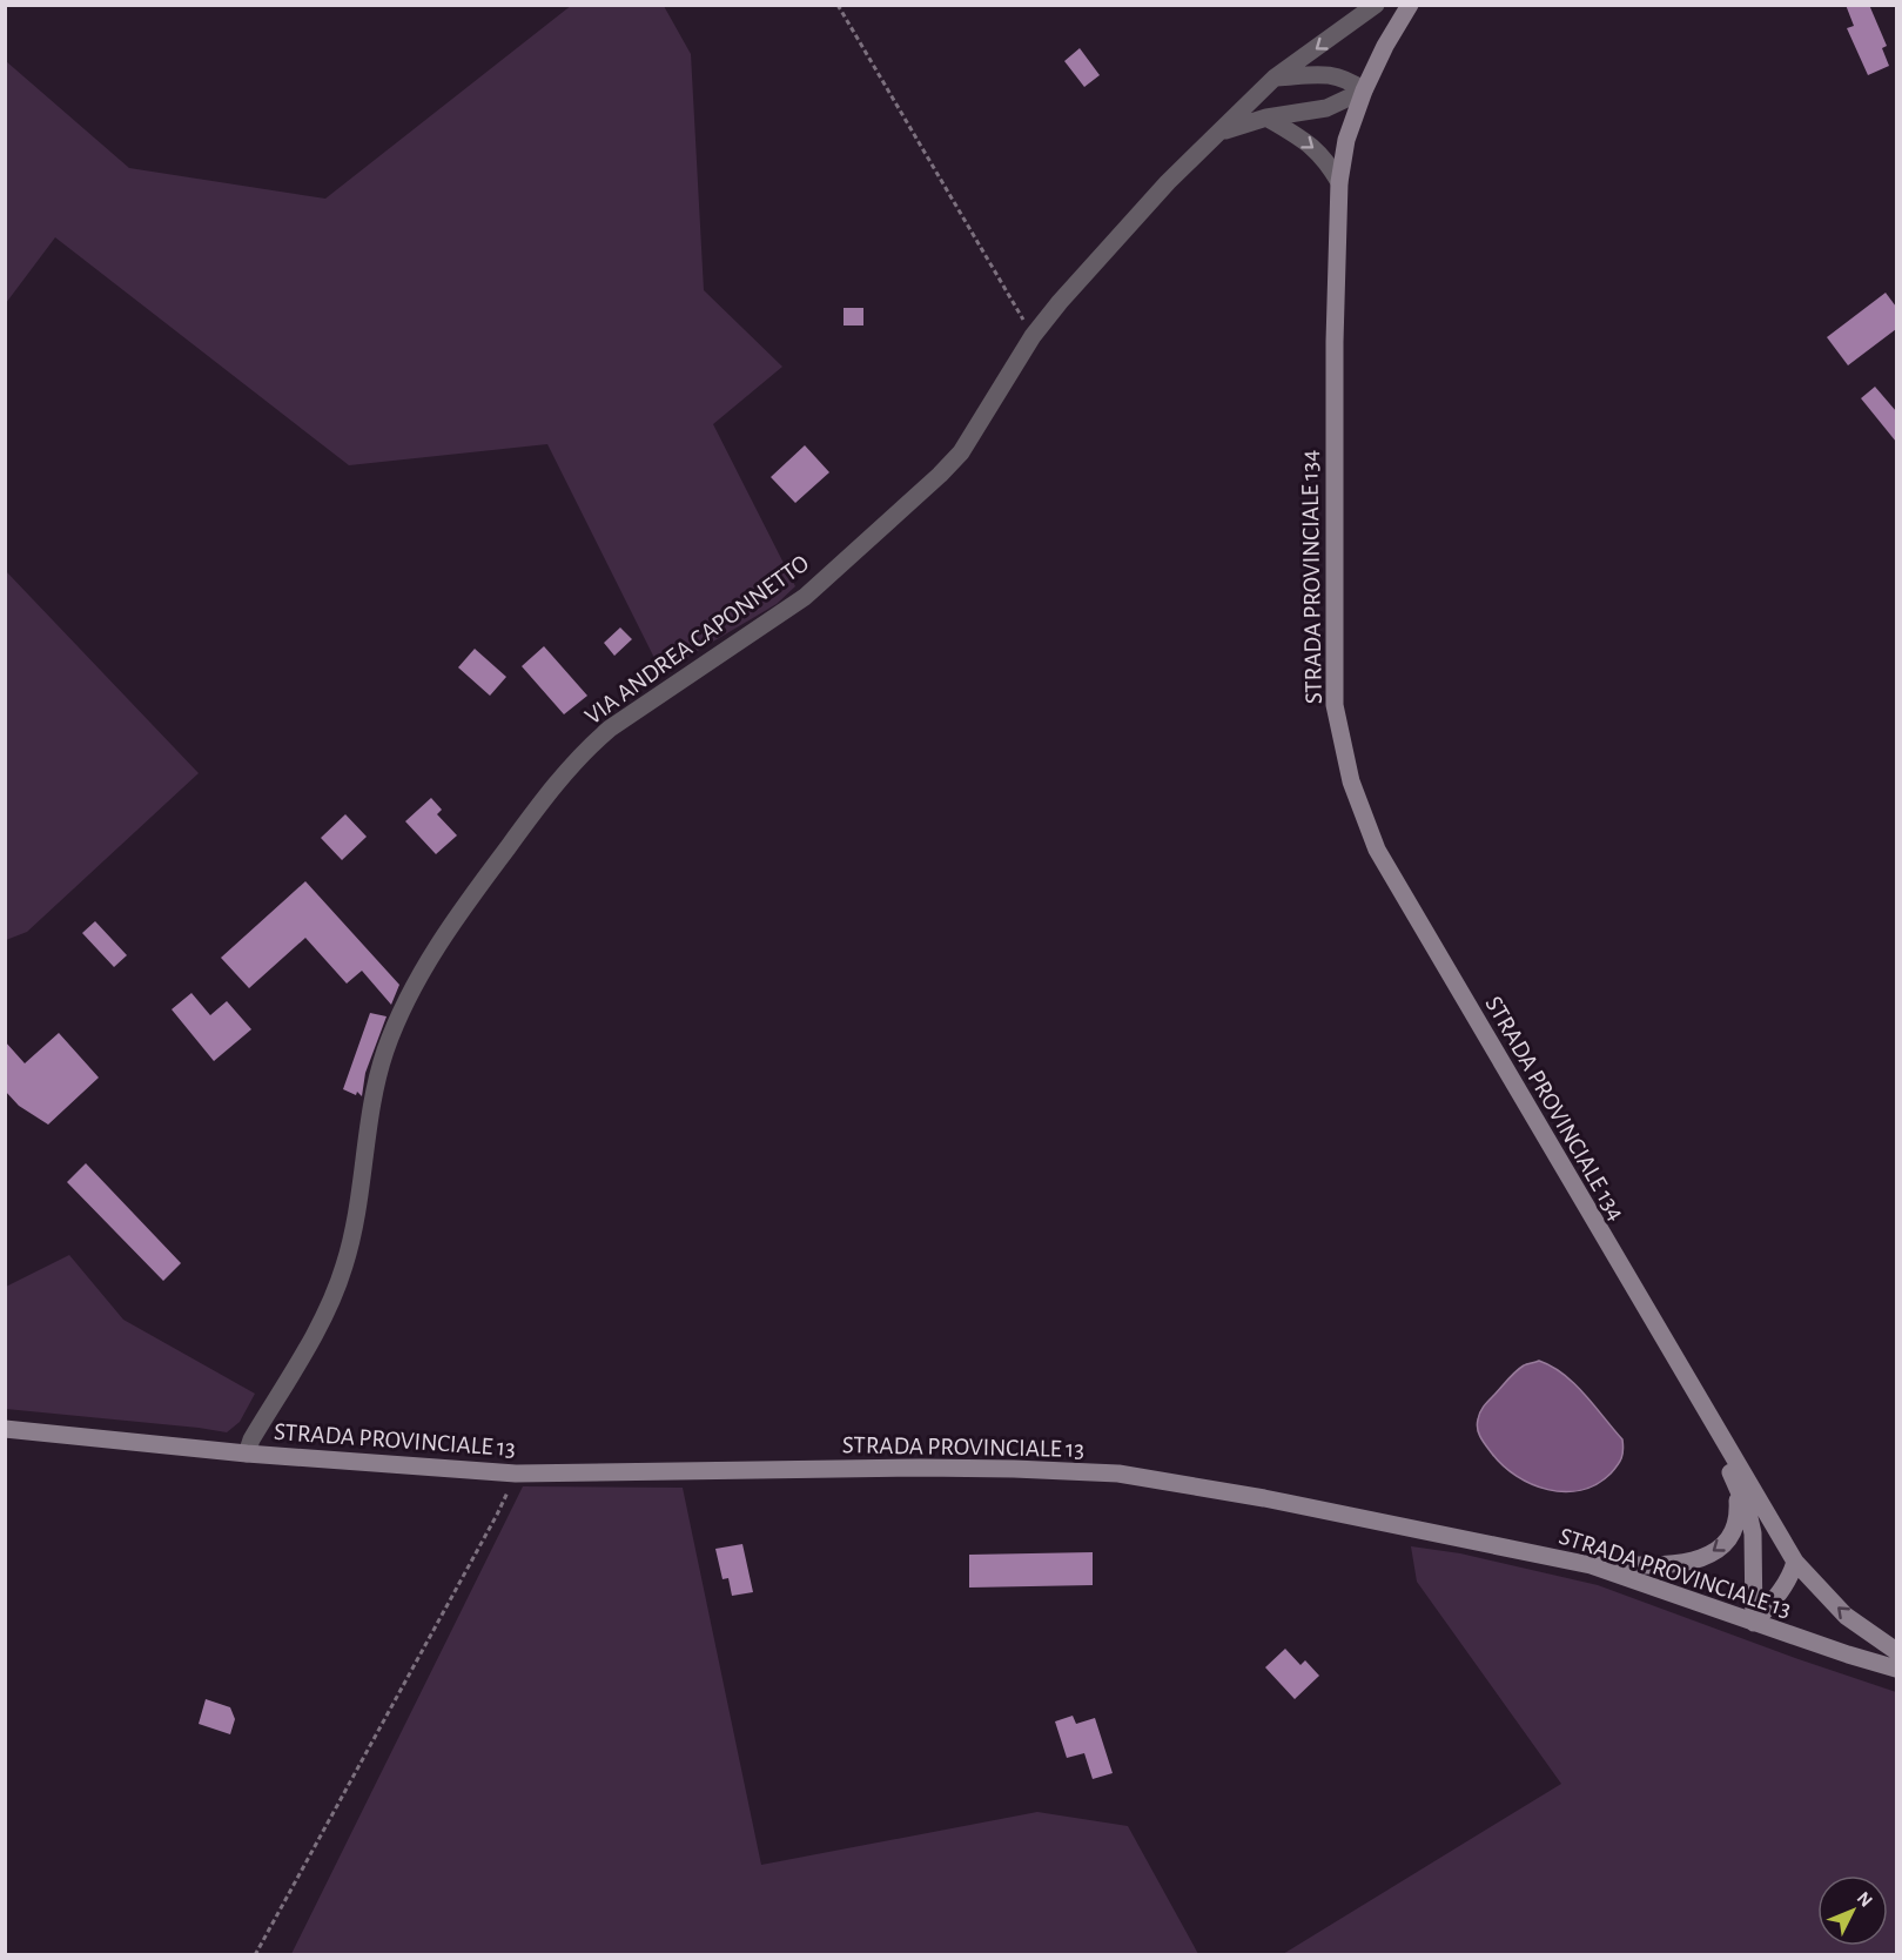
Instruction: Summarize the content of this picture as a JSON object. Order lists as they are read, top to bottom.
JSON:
{
  "streets": {
    "main road": ["STRADA PROVINCIALE 134", "STRADA PROVINCIALE 13"],
    "street": ["VIA ANDREA CAPONNETTO"]
  },
  "crossings": [
    ["VIA ANDREA CAPONNETTO", "STRADA PROVINCIALE 13"]
  ],
  "north": "top right"
}
